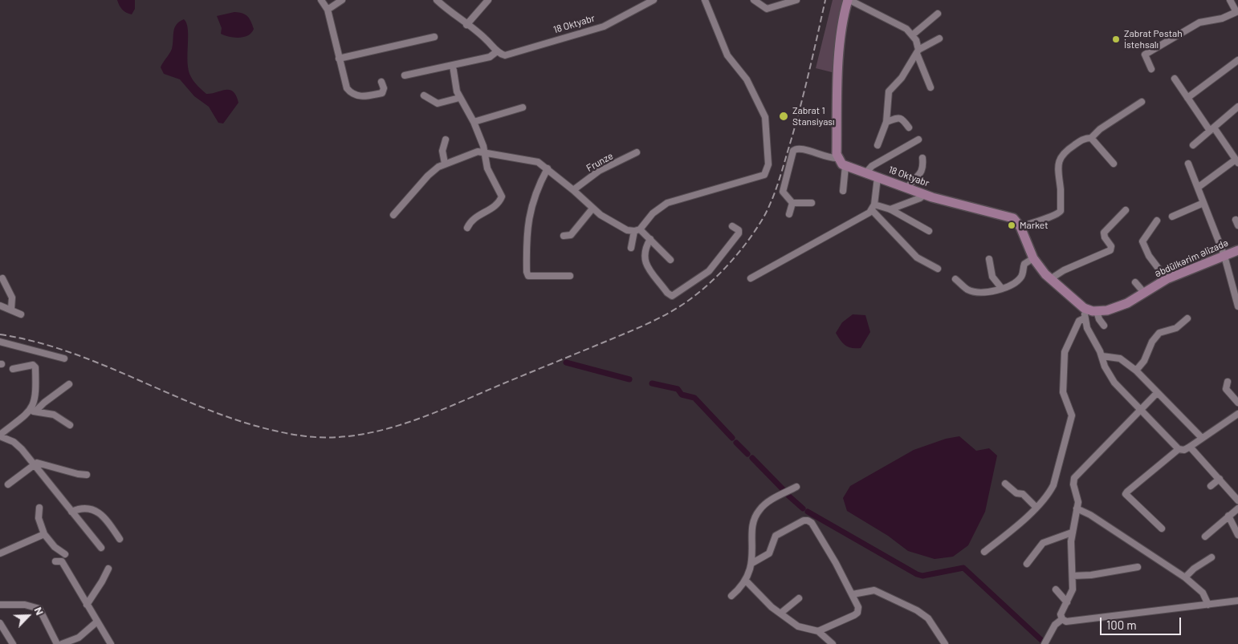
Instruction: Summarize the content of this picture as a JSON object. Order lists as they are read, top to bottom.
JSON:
{
  "streets": {
    "street": ["18 Oktyabr", "Frunze", "Əbdülkərim Əlizadə"]
  },
  "crossings": [
    ["18 Oktyabr", "Əbdülkərim Əlizadə"]
  ],
  "places": ["Zabrat Pəstah İstehsalı", "Zabrat 1 Stansiyası", "Market"],
  "scale_bar": "100 m",
  "north": "top right"
}
